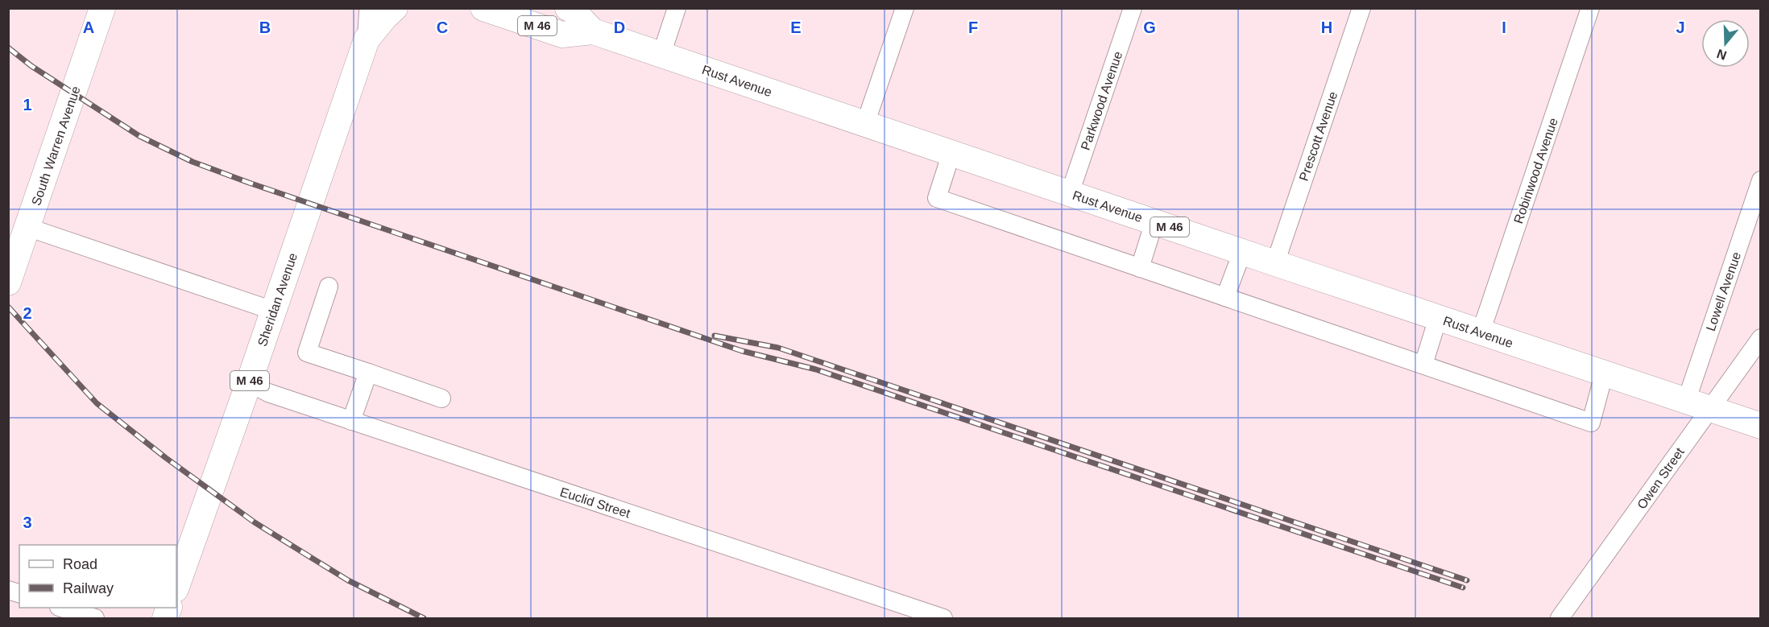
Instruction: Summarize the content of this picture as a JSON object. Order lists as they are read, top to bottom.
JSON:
{
  "streets": {
    "highway": [
      "M 46",
      "Rust Avenue",
      "South Warren Avenue",
      "Sheridan Avenue"
    ],
    "street": [
      "Parkwood Avenue",
      "Prescott Avenue",
      "Robinwood Avenue",
      "Lowell Avenue",
      "Owen Street",
      "Euclid Street"
    ]
  },
  "crossings": [
    ["M 46", "Sheridan Avenue"],
    ["Rust Avenue", "Parkwood Avenue"],
    ["Rust Avenue", "Prescott Avenue"],
    ["Rust Avenue", "Robinwood Avenue"],
    ["Rust Avenue", "Lowell Avenue"],
    ["Rust Avenue", "Owen Street"],
    ["Lowell Avenue", "Owen Street"],
    ["Sheridan Avenue", "Euclid Street"]
  ],
  "legend": ["Road", "Railway"],
  "north": "bottom",
  "grid": {
    "columns": [
      "A",
      "B",
      "C",
      "D",
      "E",
      "F",
      "G",
      "H",
      "I",
      "J"
    ],
    "rows": ["1", "2", "3"]
  }
}
